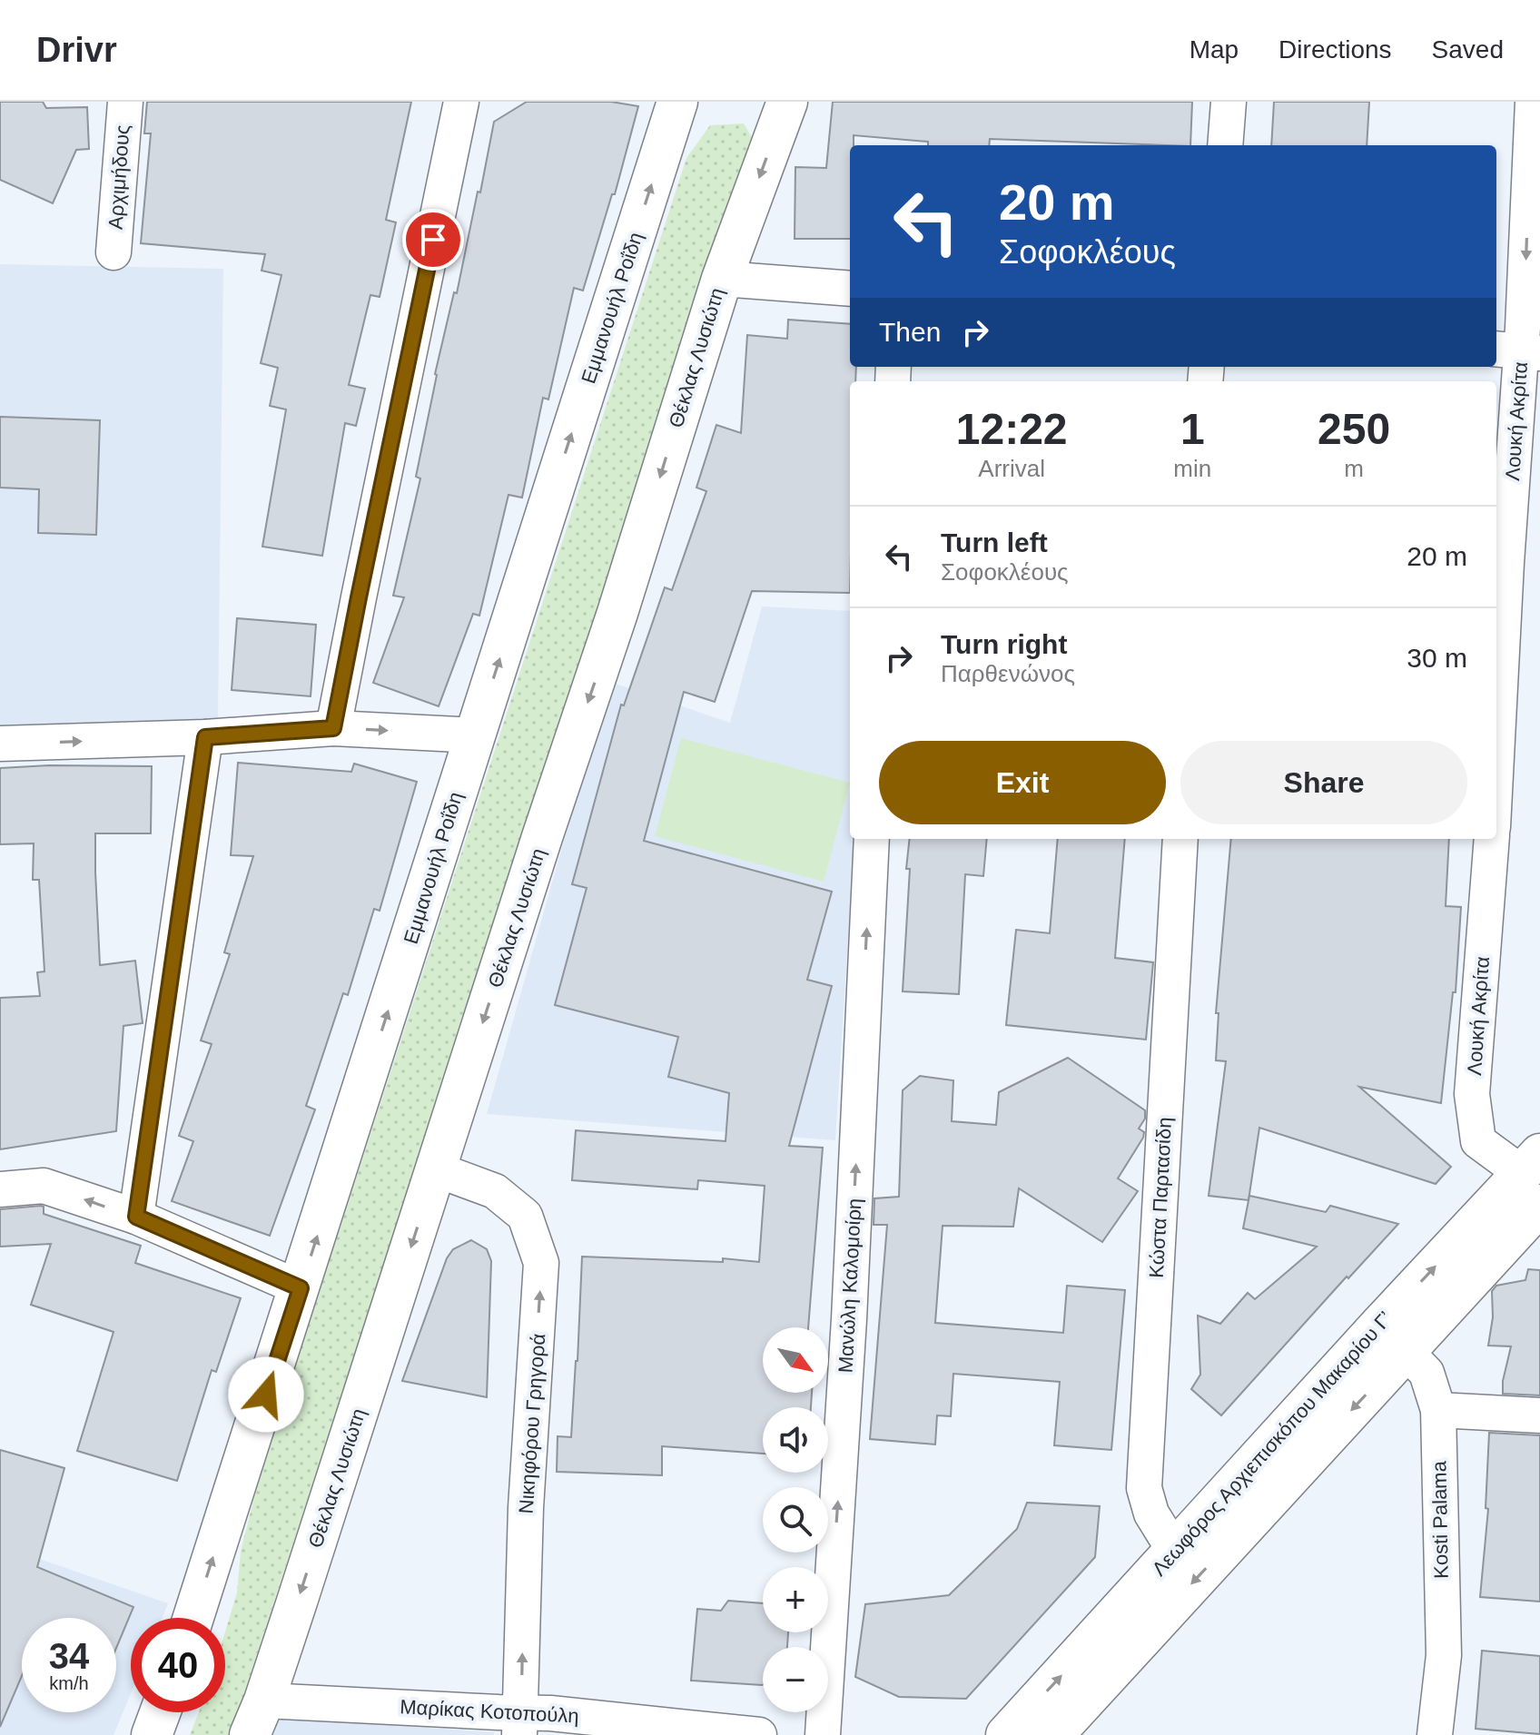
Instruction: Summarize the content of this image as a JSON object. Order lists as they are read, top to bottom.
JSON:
{
  "streets": {
    "street": [
      "Αρχιμήδους",
      "Εμμανουήλ Ροΐδη",
      "Θέκλας Λυσιώτη",
      "Λουκή Ακρίτα",
      "Κώστα Παρτασίδη",
      "Μανώλη Καλομοίρη",
      "Νικηφόρου Γρηγορά",
      "Λεωφόρος Αρχιεπισκόπου Μακαρίου Γ’",
      "Kosti Palama",
      "Μαρίκας Κοτοπούλη"
    ]
  },
  "crossings": [
    ["Θέκλας Λυσιώτη", "Νικηφόρου Γρηγορά"],
    ["Θέκλας Λυσιώτη", "Μαρίκας Κοτοπούλη"],
    ["Λουκή Ακρίτα", "Λεωφόρος Αρχιεπισκόπου Μακαρίου Γ’"],
    ["Κώστα Παρτασίδη", "Λεωφόρος Αρχιεπισκόπου Μακαρίου Γ’"],
    ["Νικηφόρου Γρηγορά", "Μαρίκας Κοτοπούλη"],
    ["Λεωφόρος Αρχιεπισκόπου Μακαρίου Γ’", "Kosti Palama"]
  ],
  "one_way": ["Μανώλη Καλομοίρη", "Νικηφόρου Γρηγορά"],
  "north": "bottom right",
  "page": {
    "header": "Drivr",
    "nav": ["Map", "Directions", "Saved"],
    "turn": ["20 m", "Σοφοκλέους"],
    "then": "Then",
    "eta": [
      "12:22",
      "Arrival",
      "1",
      "min",
      "250",
      "m"
    ],
    "list": [
      {
        "name": "Turn left",
        "note": "Σοφοκλέους",
        "value": "20 m"
      },
      {
        "name": "Turn right",
        "note": "Παρθενώνος",
        "value": "30 m"
      }
    ],
    "buttons": ["Exit", "Share"],
    "map_buttons": ["+", "−"],
    "speed": "34 km/h",
    "limit": "40"
  }
}
